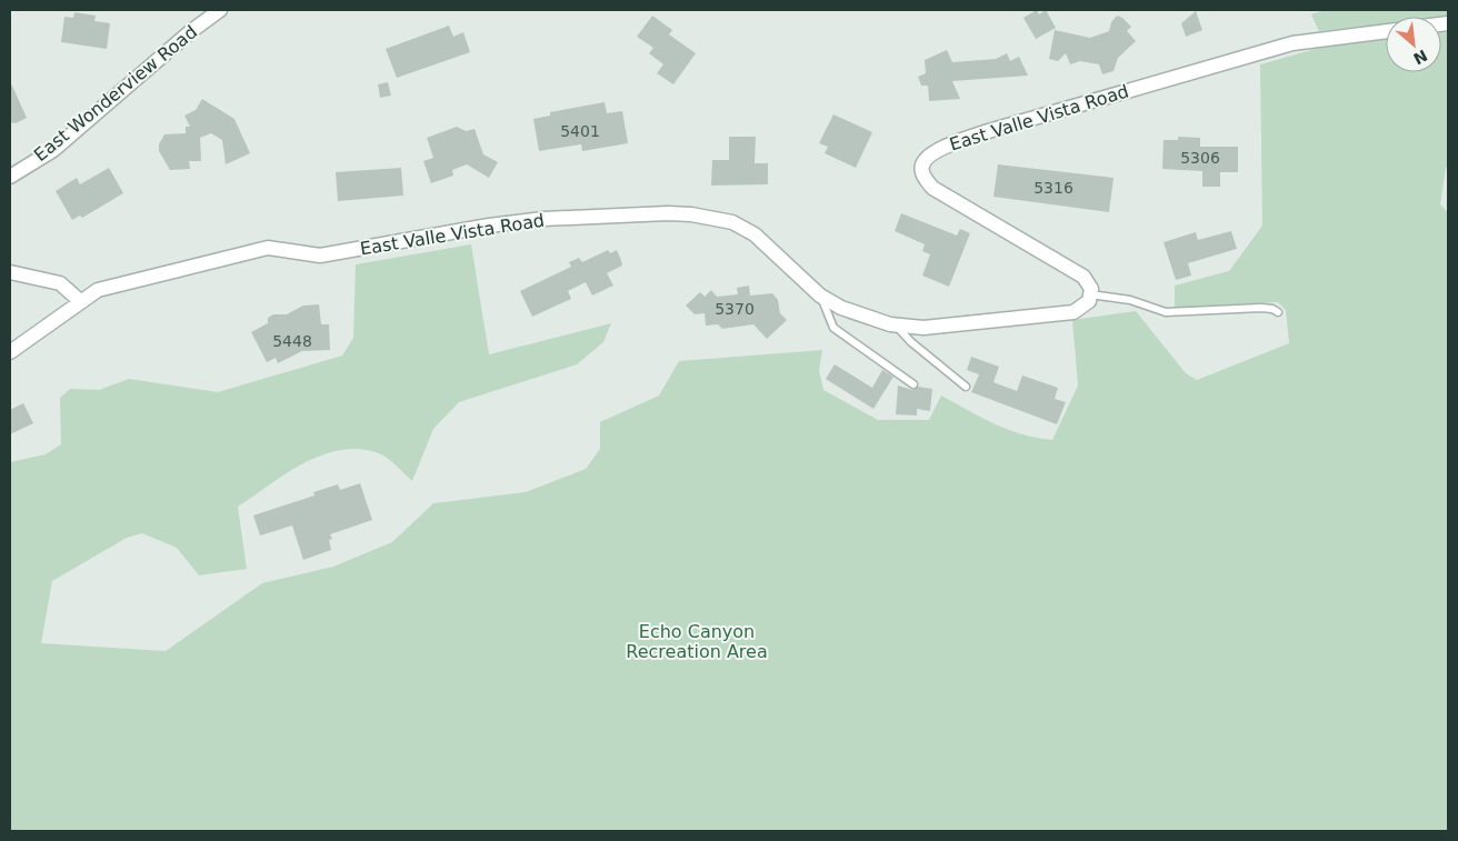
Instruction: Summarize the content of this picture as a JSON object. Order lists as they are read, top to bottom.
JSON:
{
  "streets": {
    "street": ["East Wonderview Road", "East Valle Vista Road"]
  },
  "parks": ["Echo Canyon Recreation Area"],
  "house_numbers": [
    "5401",
    "5306",
    "5316",
    "5370",
    "5448"
  ],
  "north": "bottom right"
}
